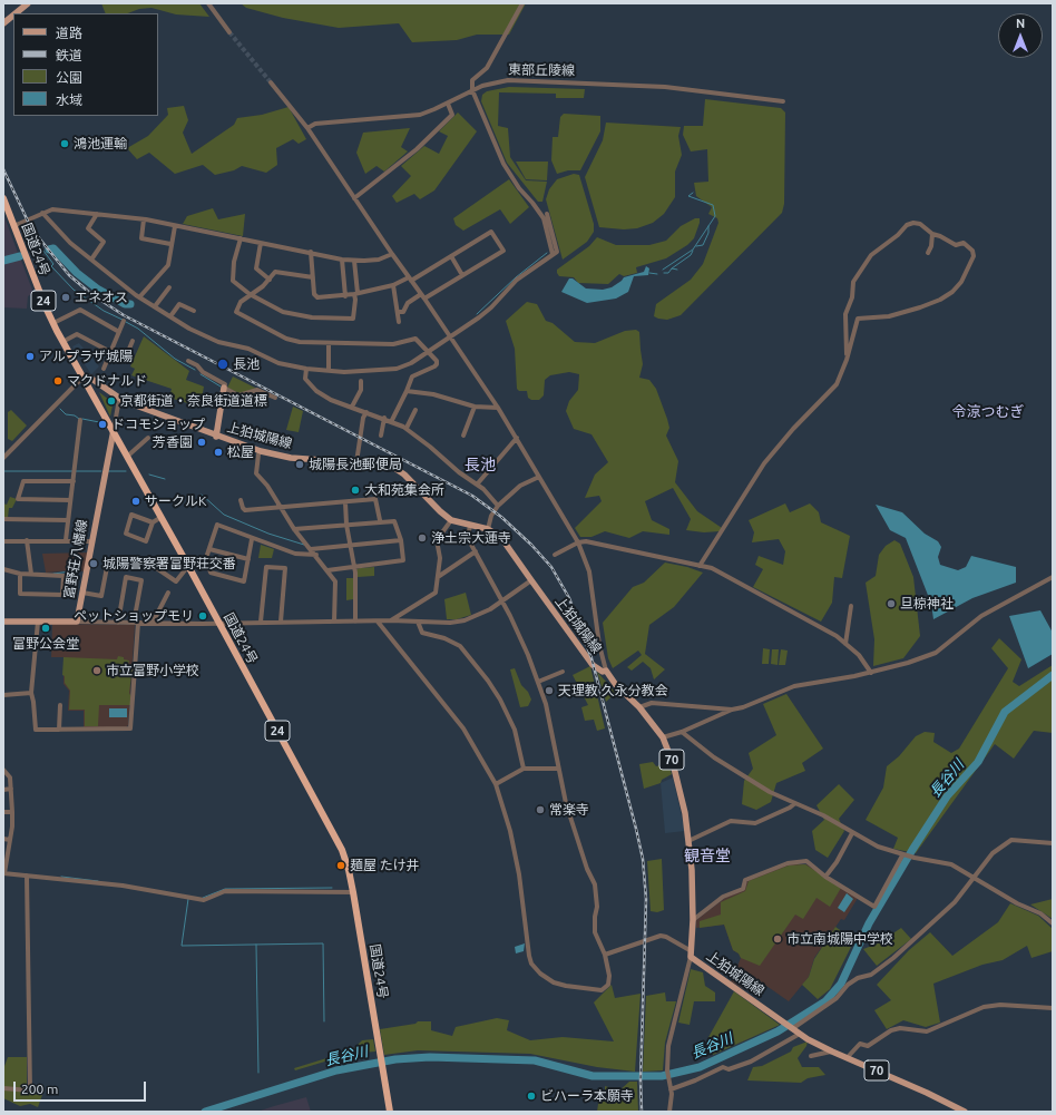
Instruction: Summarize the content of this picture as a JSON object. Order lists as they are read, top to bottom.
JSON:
{
  "streets": {
    "highway": ["国道24号", "24"],
    "main road": ["上狛城陽線", "富野荘八幡線", "70"],
    "street": ["東部丘陵線"]
  },
  "crossings": [
    ["国道24号", "上狛城陽線"],
    ["国道24号", "富野荘八幡線"]
  ],
  "districts": ["令涼つむぎ", "長池", "観音堂"],
  "water": ["長谷川"],
  "places": [
    "鴻池運輸",
    "エネオス",
    "アルプラザ城陽",
    "長池",
    "マクドナルド",
    "京都街道・奈良街道道標",
    "ドコモショップ",
    "芳香園",
    "松屋",
    "城陽長池郵便局",
    "大和苑集会所",
    "サークルK",
    "浄土宗大蓮寺",
    "城陽警察署富野荘交番",
    "旦椋神社",
    "ペットショップモリ",
    "富野公会堂",
    "市立富野小学校",
    "天理教 久永分教会",
    "常楽寺",
    "麺屋 たけ井",
    "市立南城陽中学校",
    "ビハーラ本願寺"
  ],
  "legend": [
    "道路",
    "鉄道",
    "公園",
    "水域"
  ],
  "scale_bar": "200 m",
  "north": "top"
}
